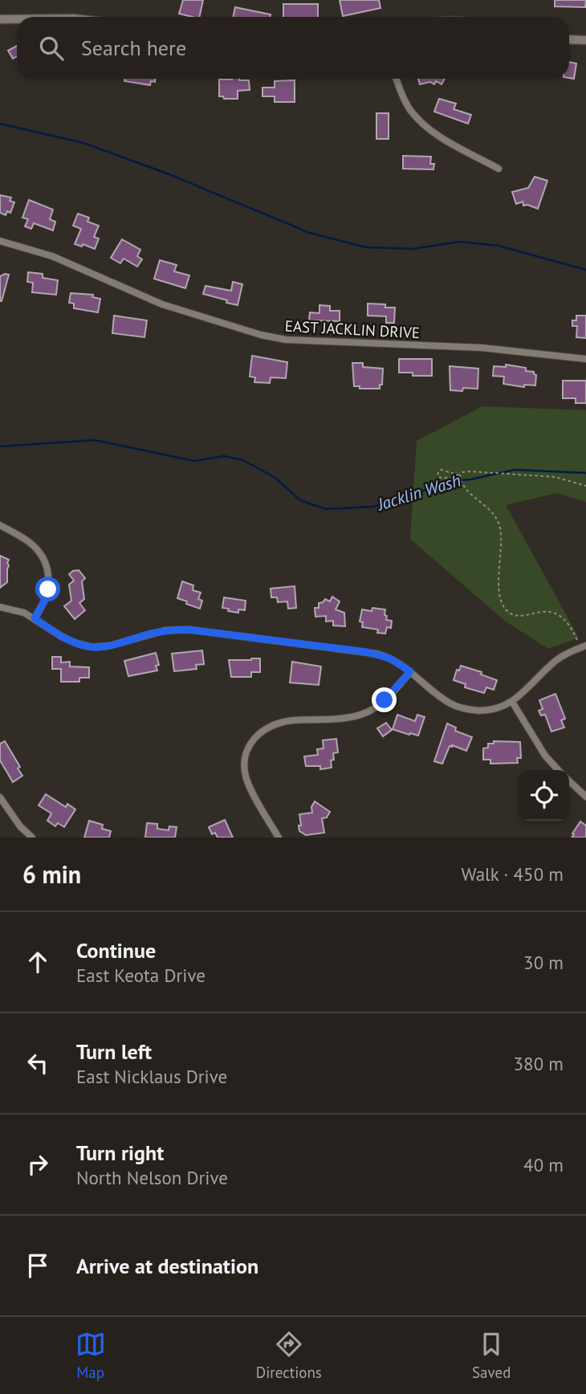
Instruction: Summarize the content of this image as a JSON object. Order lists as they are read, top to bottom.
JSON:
{
  "streets": {
    "street": ["EAST JACKLIN DRIVE"]
  },
  "water": ["Jacklin Wash"],
  "page": {
    "search": "Search here",
    "heading": ["6 min", "Walk · 450 m"],
    "list": [
      ["Continue", "East Keota Drive", "30 m"],
      ["Turn left", "East Nicklaus Drive", "380 m"],
      ["Turn right", "North Nelson Drive", "40 m"],
      "Arrive at destination"
    ],
    "nav": ["Map", "Directions", "Saved"]
  }
}
